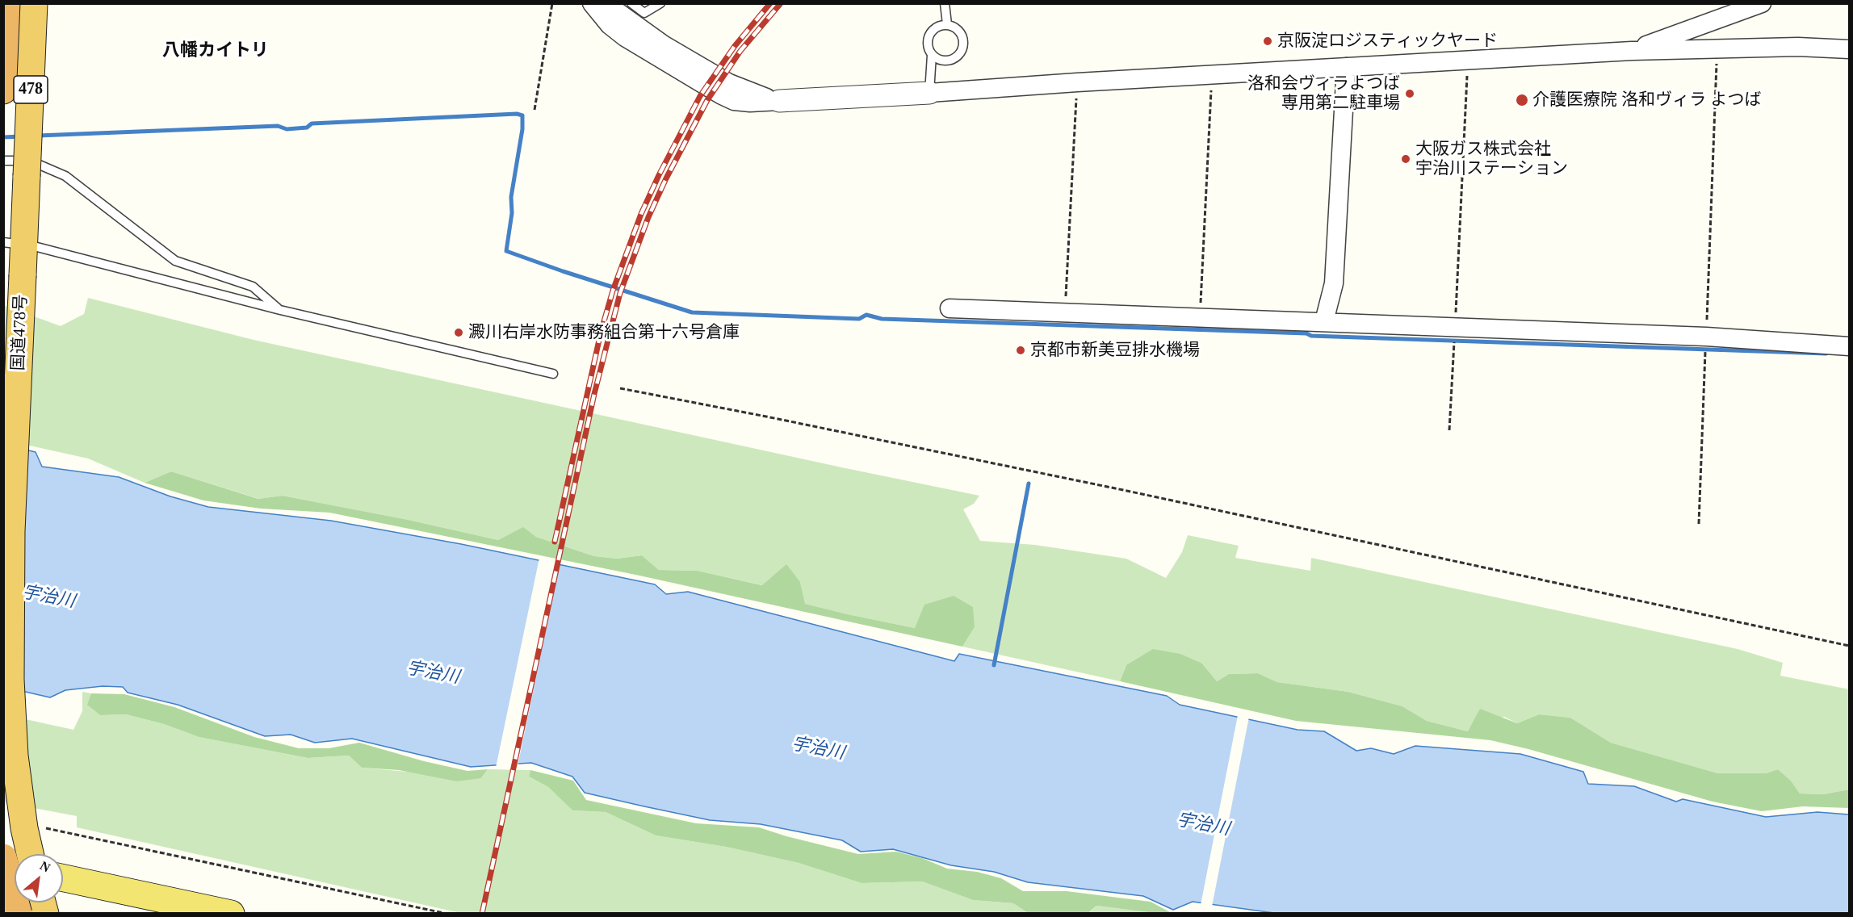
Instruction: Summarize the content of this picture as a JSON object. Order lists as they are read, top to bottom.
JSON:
{
  "streets": {
    "highway": ["478", "国道478号"]
  },
  "districts": ["八幡カイトリ"],
  "water": ["宇治川"],
  "places": [
    "京阪淀ロジスティックヤード",
    "洛和会ヴィラよつば 専用第二駐車場",
    "介護医療院 洛和ヴィラ よつば",
    "大阪ガス株式会社 宇治川ステーション",
    "澱川右岸水防事務組合第十六号倉庫",
    "京都市新美豆排水機場"
  ],
  "north": "top right"
}
